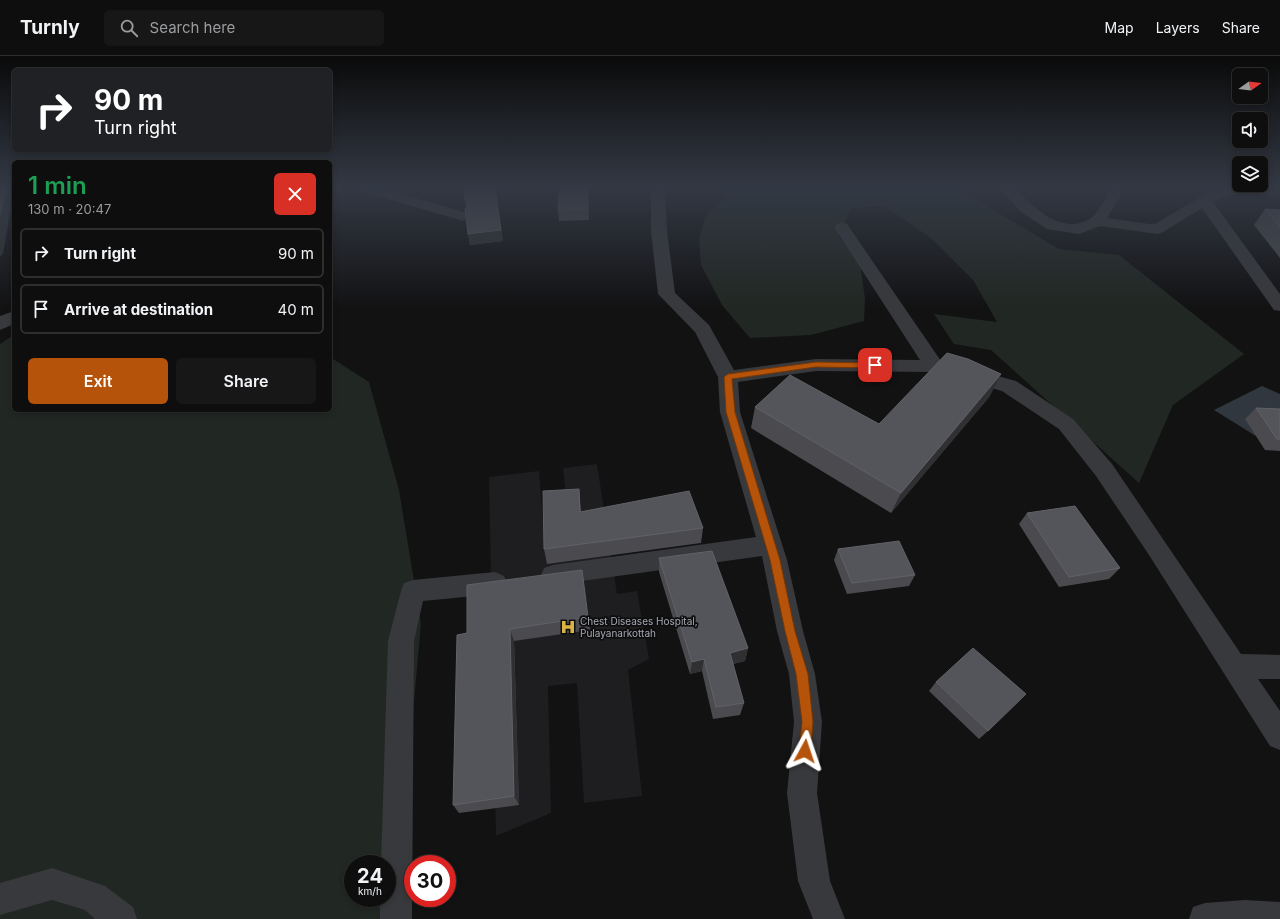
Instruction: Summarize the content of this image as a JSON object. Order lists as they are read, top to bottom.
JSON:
{
  "places": {
    "hospital": ["Chest Diseases Hospital, Pulayanarkottah"]
  },
  "north": "right",
  "page": {
    "header": "Turnly",
    "search": "Search here",
    "nav": ["Map", "Layers", "Share"],
    "turn": ["90 m", "Turn right"],
    "heading": ["1 min", "130 m · 20:47"],
    "list": [
      {
        "name": "Turn right",
        "value": "90 m"
      },
      {
        "name": "Arrive at destination",
        "value": "40 m"
      }
    ],
    "buttons": ["Exit", "Share"],
    "speed": "24 km/h",
    "limit": "30"
  }
}
